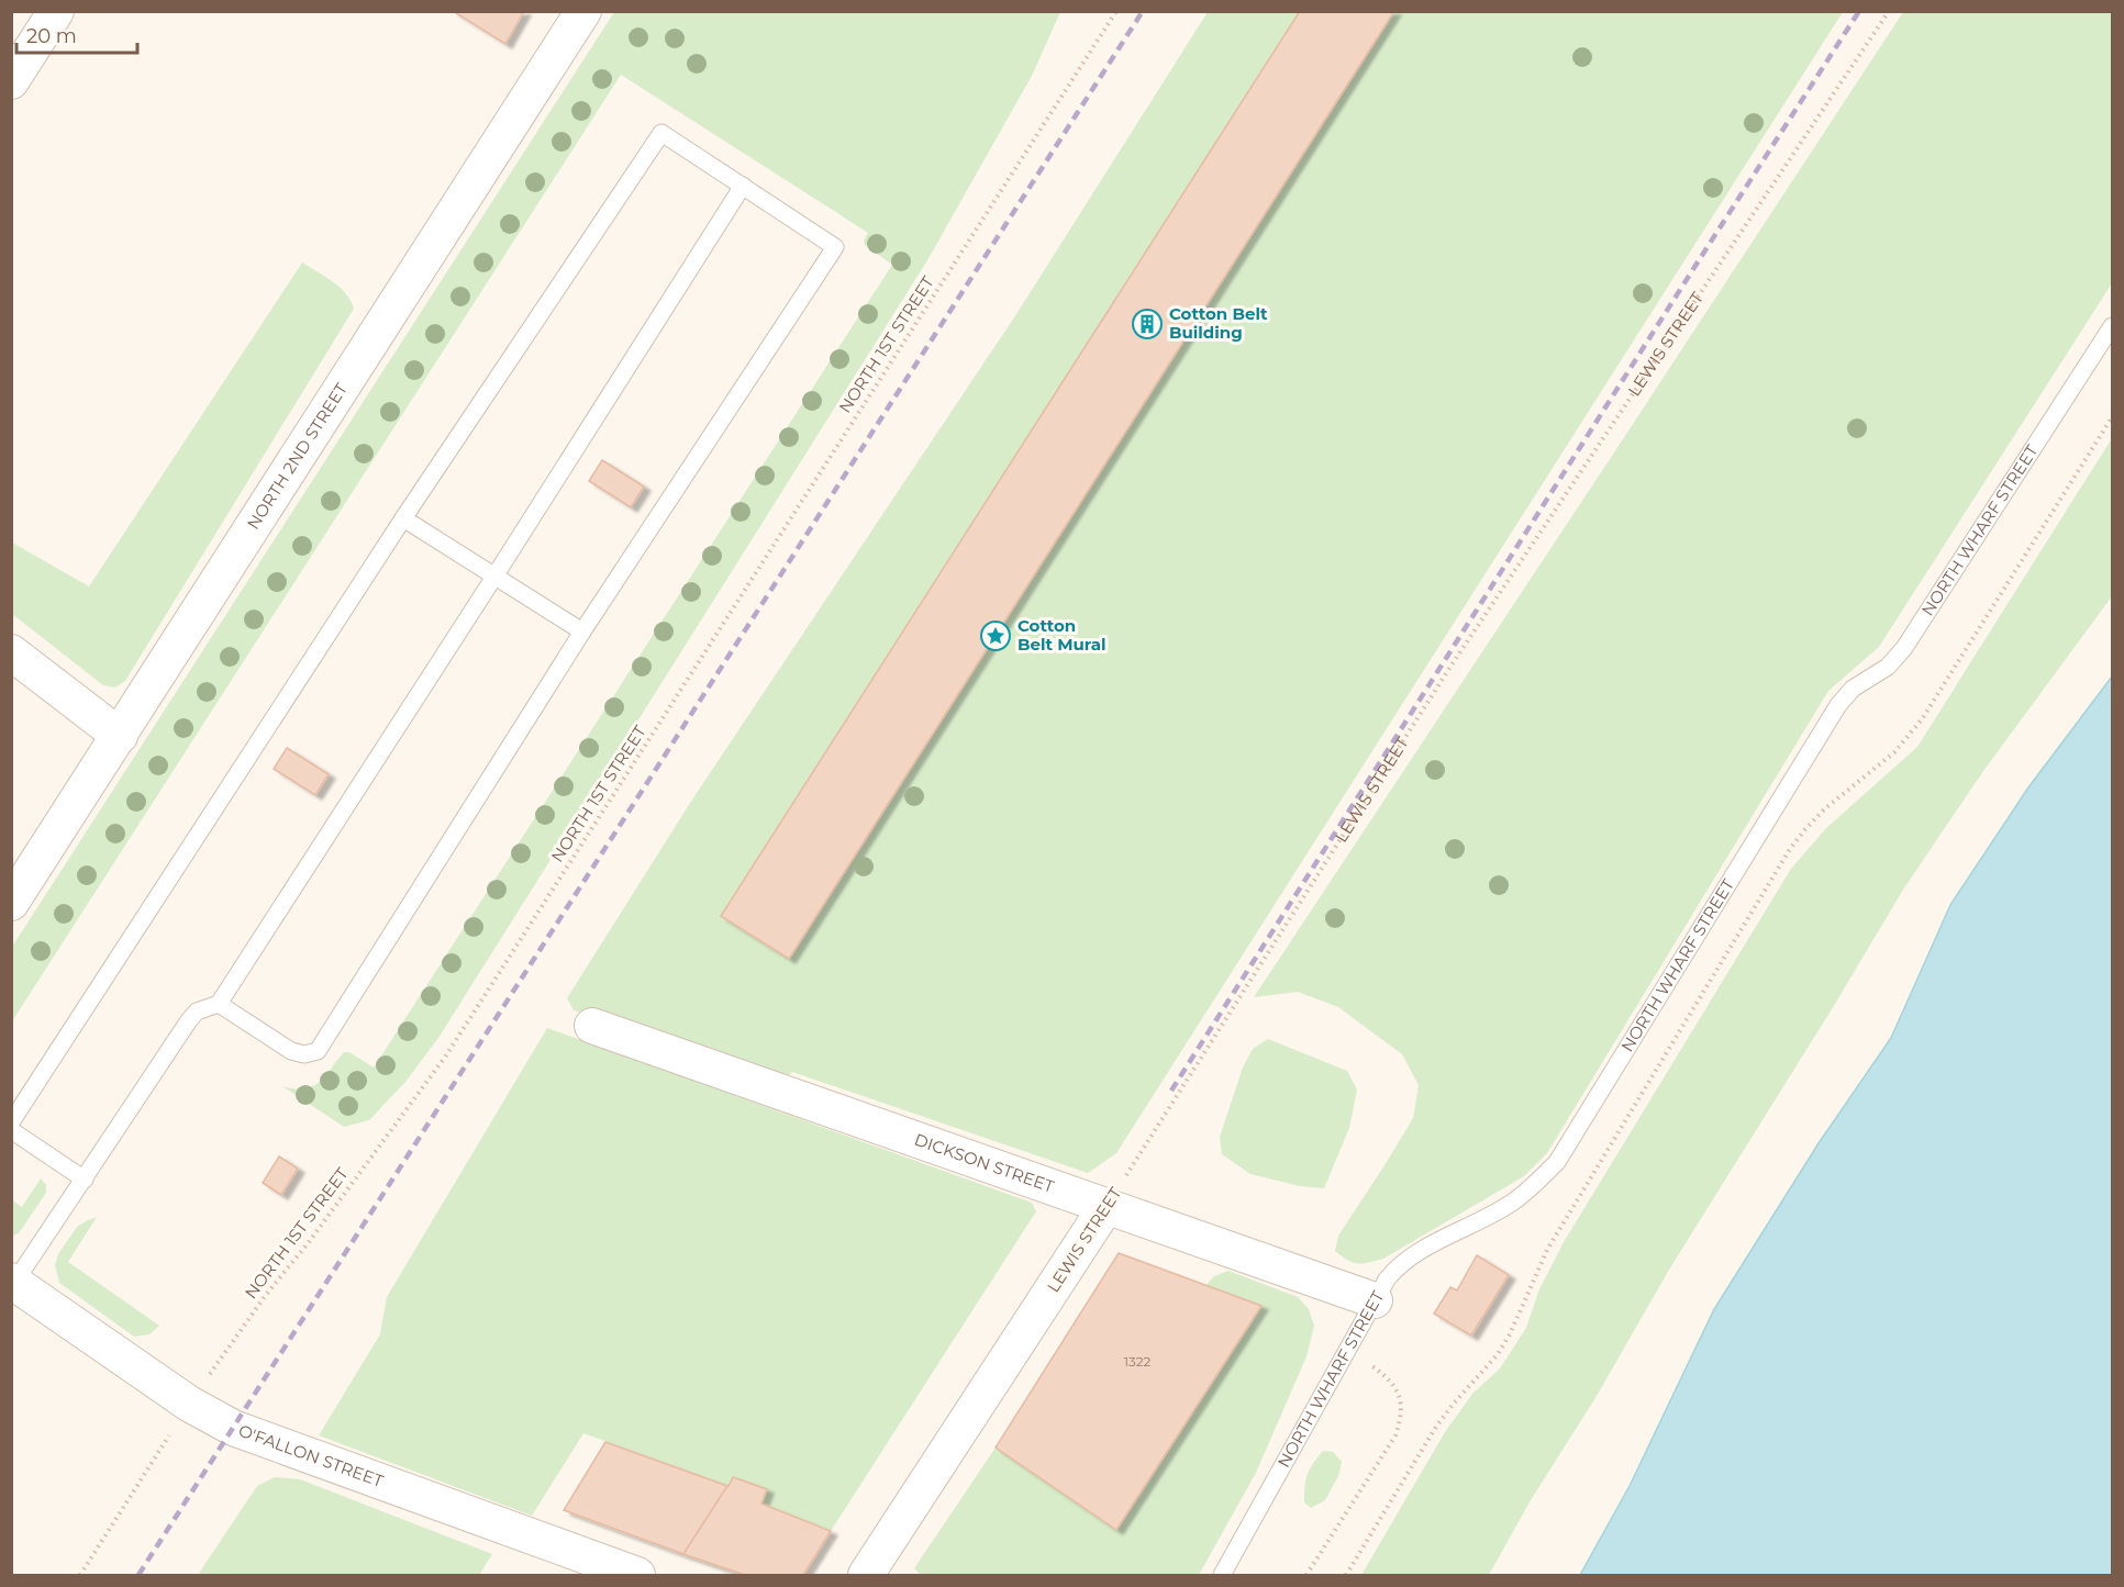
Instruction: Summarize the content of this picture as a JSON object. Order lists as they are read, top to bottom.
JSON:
{
  "streets": {
    "street": [
      "LEWIS STREET",
      "NORTH 2ND STREET",
      "DICKSON STREET",
      "O'FALLON STREET"
    ],
    "lane": ["NORTH WHARF STREET"],
    "path": ["NORTH 1ST STREET"]
  },
  "crossings": [
    ["NORTH 1ST STREET", "O'FALLON STREET"],
    ["LEWIS STREET", "DICKSON STREET"],
    ["NORTH WHARF STREET", "DICKSON STREET"]
  ],
  "places": {
    "building": ["Cotton Belt Building"],
    "place": ["Cotton Belt Mural"]
  },
  "house_numbers": ["1322"],
  "scale_bar": "20 m"
}
